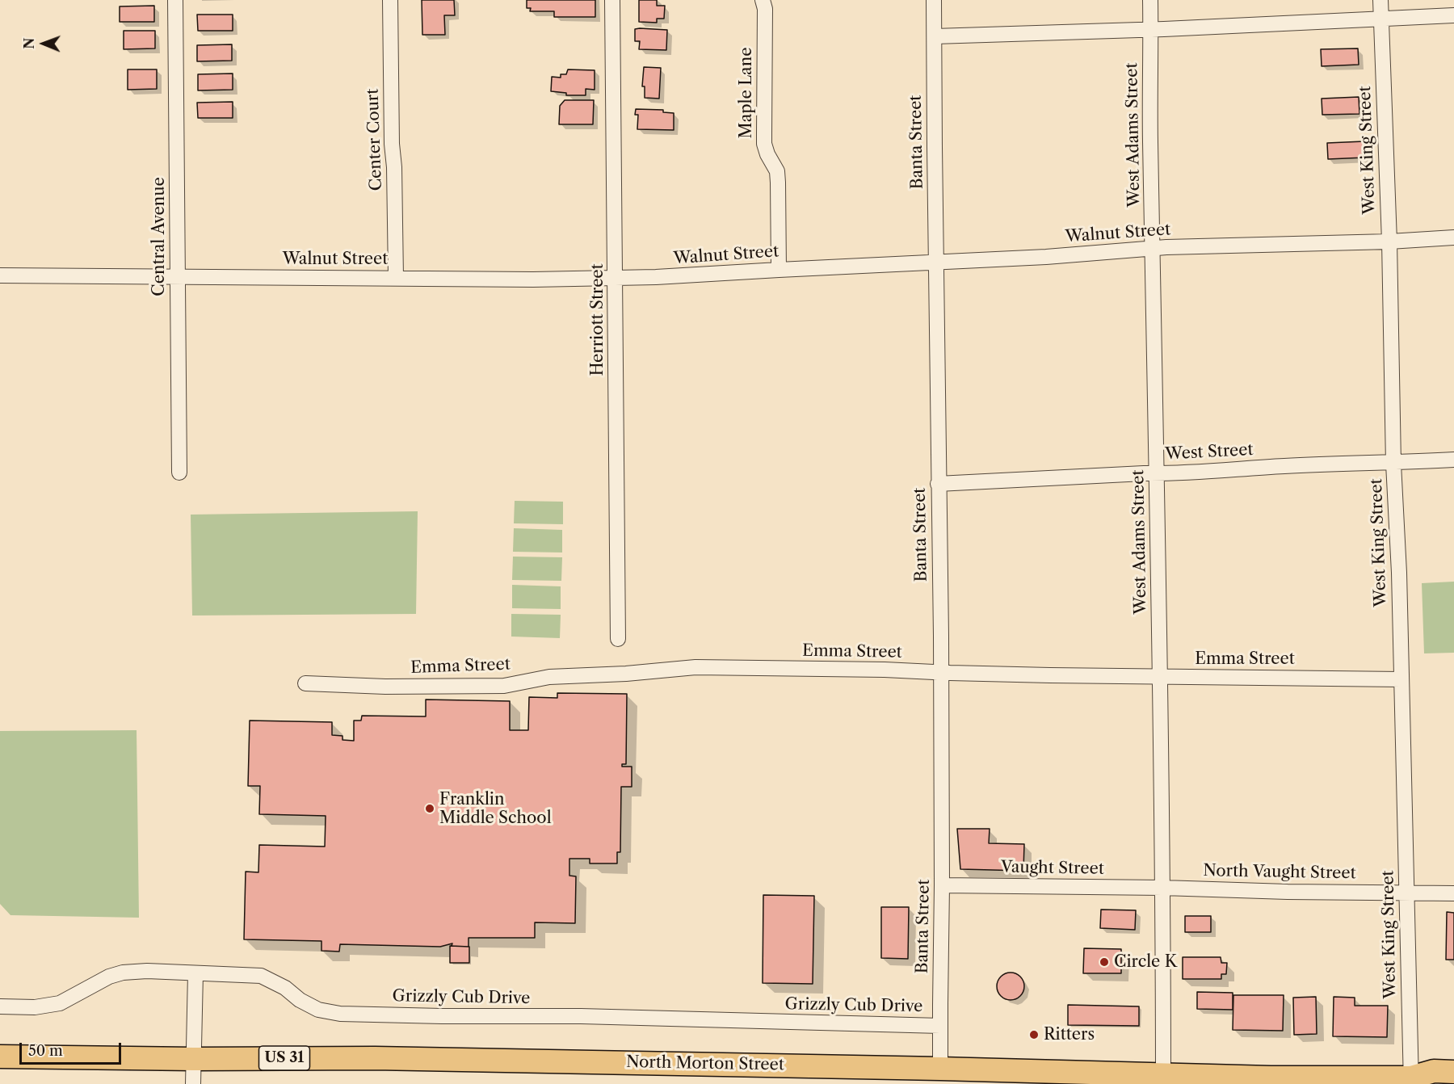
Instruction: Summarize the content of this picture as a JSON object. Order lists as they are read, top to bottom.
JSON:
{
  "streets": {
    "main road": ["US 31", "North Morton Street"],
    "street": [
      "Maple Lane",
      "West Adams Street",
      "Center Court",
      "Banta Street",
      "West King Street",
      "Walnut Street",
      "Central Avenue",
      "Herriott Street",
      "West Street",
      "Emma Street",
      "Vaught Street",
      "North Vaught Street",
      "Grizzly Cub Drive"
    ]
  },
  "crossings": [
    ["Maple Lane", "Walnut Street"],
    ["West Adams Street", "Walnut Street"],
    ["West Adams Street", "West Street"],
    ["West Adams Street", "Emma Street"],
    ["West Adams Street", "Vaught Street"],
    ["West Adams Street", "North Vaught Street"],
    ["West Adams Street", "North Morton Street"],
    ["Center Court", "Walnut Street"],
    ["Banta Street", "Walnut Street"],
    ["Banta Street", "West Street"],
    ["Banta Street", "Emma Street"],
    ["Banta Street", "Vaught Street"],
    ["Banta Street", "Grizzly Cub Drive"],
    ["Banta Street", "North Morton Street"],
    ["West King Street", "Walnut Street"],
    ["West King Street", "West Street"],
    ["West King Street", "Emma Street"],
    ["West King Street", "North Vaught Street"],
    ["West King Street", "North Morton Street"],
    ["Walnut Street", "Central Avenue"],
    ["Walnut Street", "Herriott Street"],
    ["Vaught Street", "North Vaught Street"]
  ],
  "places": ["Franklin Middle School", "Circle K", "Ritters"],
  "scale_bar": "50 m",
  "north": "left"
}
